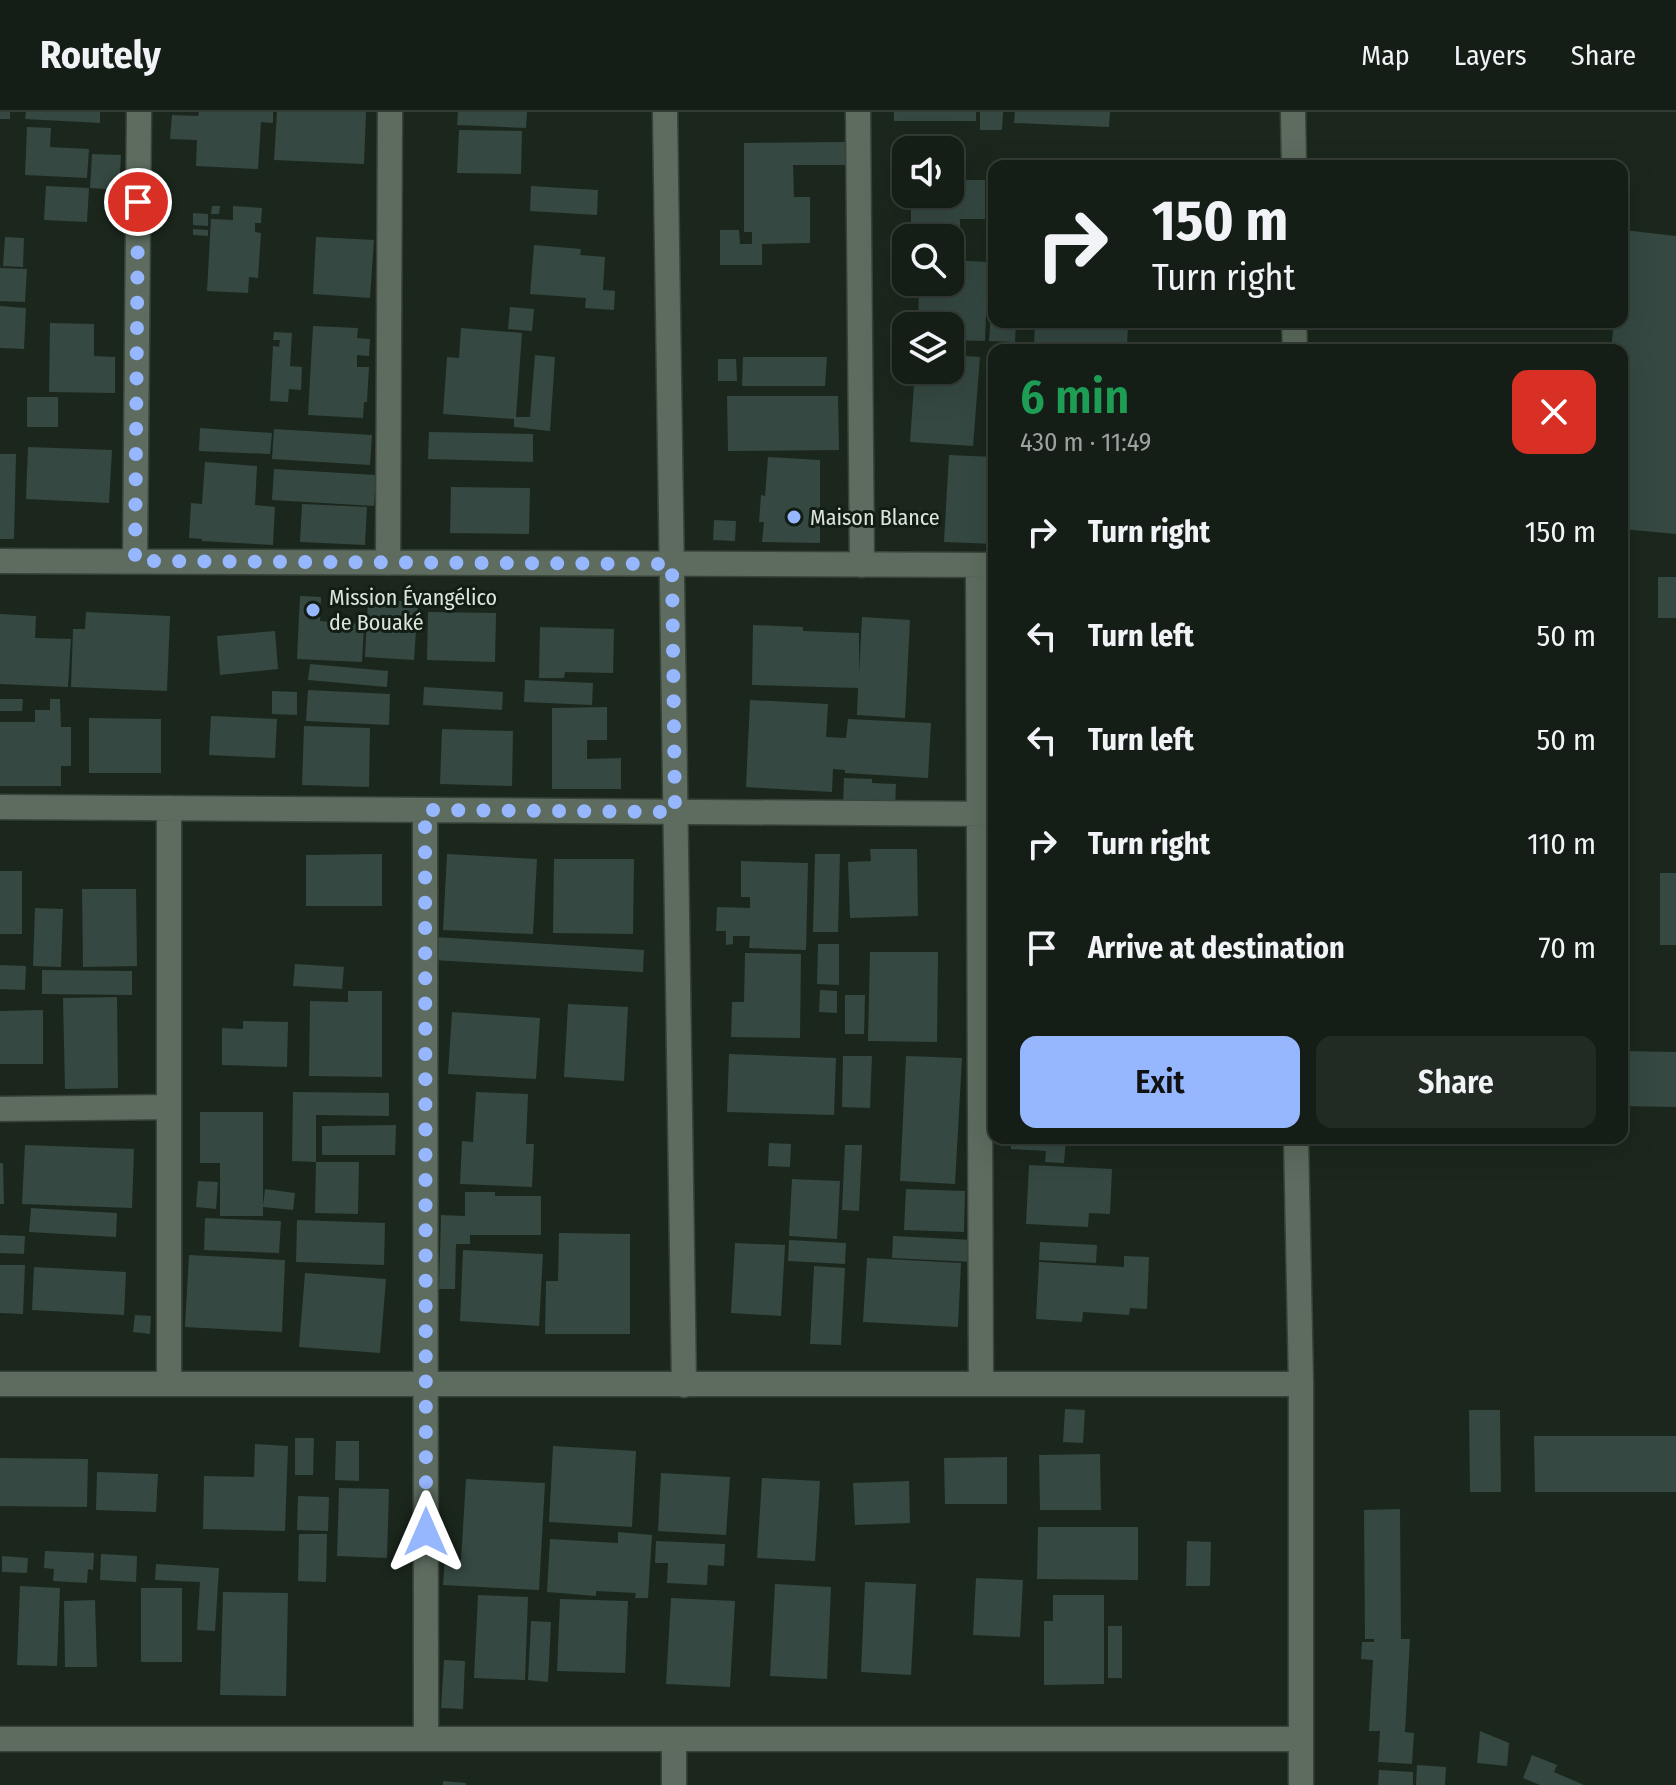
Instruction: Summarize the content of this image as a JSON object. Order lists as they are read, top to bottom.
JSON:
{
  "places": ["Maison Blance", "Mission Évangélico de Bouaké"],
  "page": {
    "header": "Routely",
    "nav": ["Map", "Layers", "Share"],
    "turn": ["150 m", "Turn right"],
    "heading": ["6 min", "430 m · 11:49"],
    "list": [
      {
        "name": "Turn right",
        "value": "150 m"
      },
      {
        "name": "Turn left",
        "value": "50 m"
      },
      {
        "name": "Turn left",
        "value": "50 m"
      },
      {
        "name": "Turn right",
        "value": "110 m"
      },
      {
        "name": "Arrive at destination",
        "value": "70 m"
      }
    ],
    "buttons": ["Exit", "Share"]
  }
}
